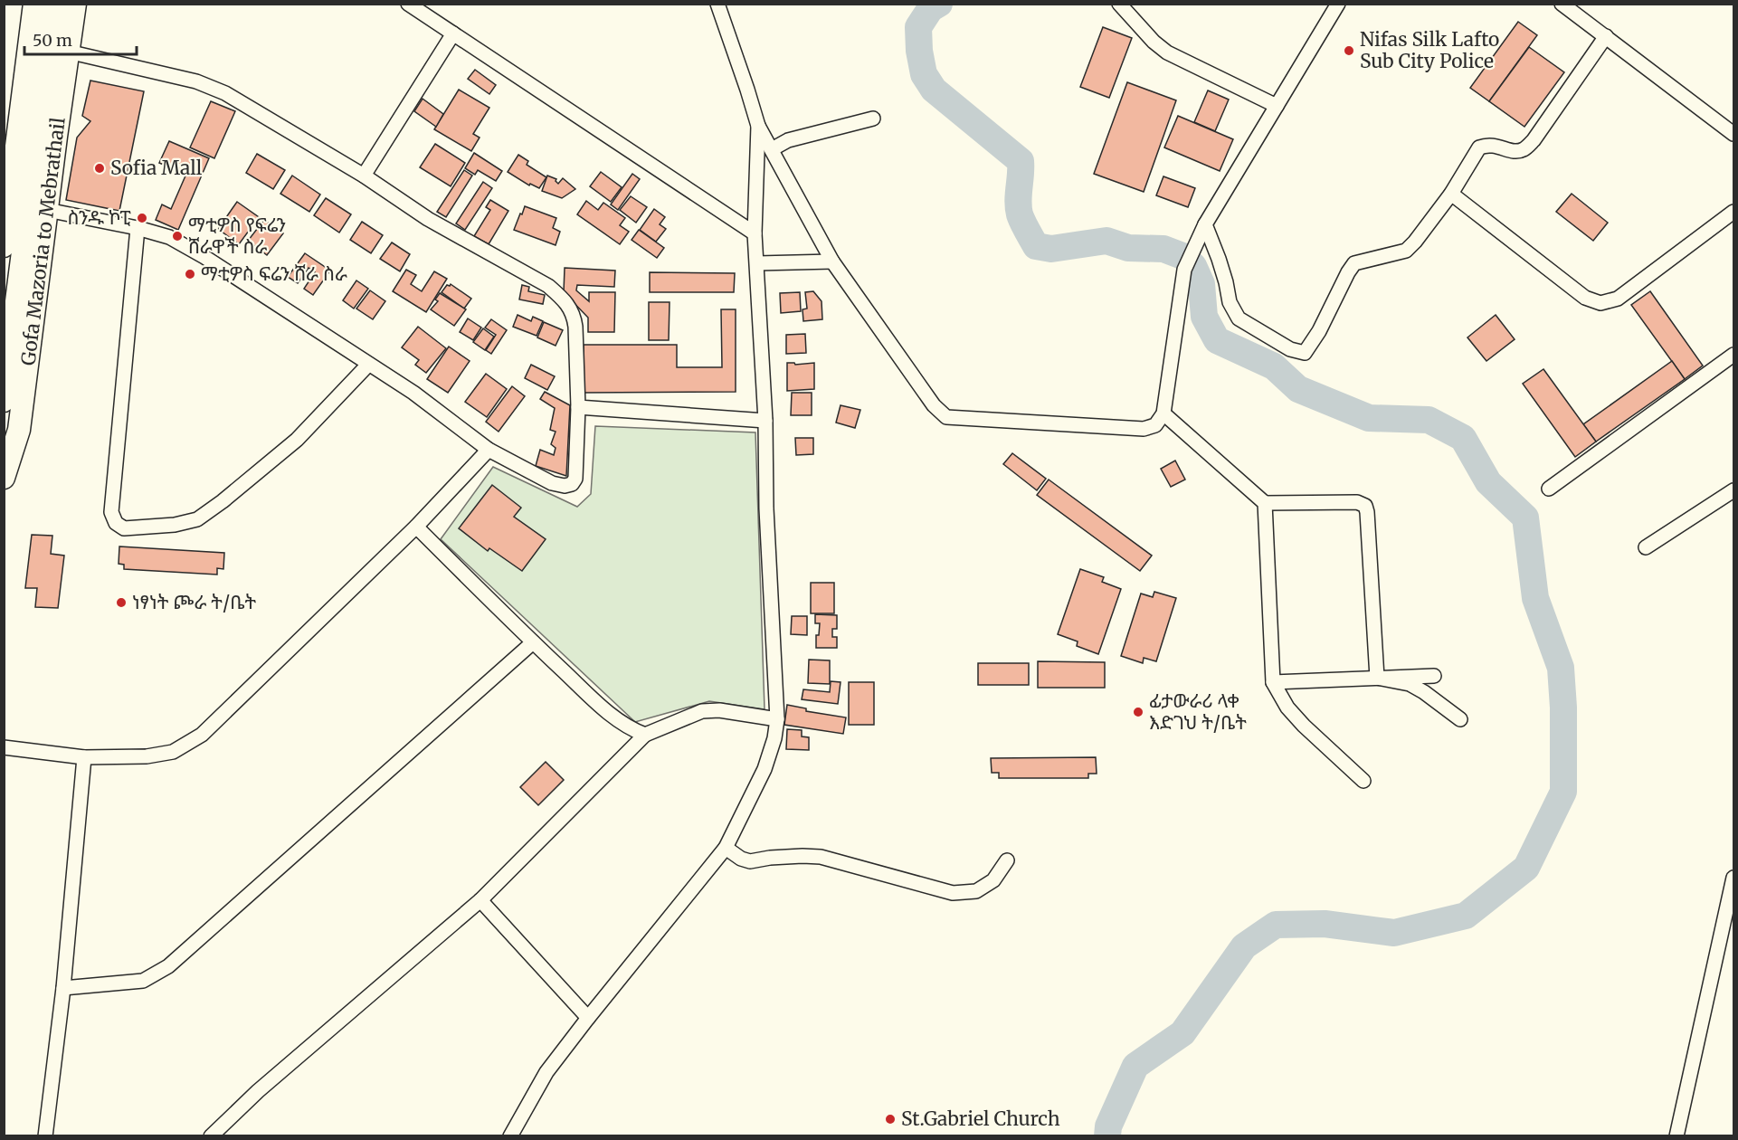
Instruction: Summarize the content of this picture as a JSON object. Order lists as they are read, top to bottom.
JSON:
{
  "streets": {
    "main road": ["Gofa Mazoria to Mebrathail"]
  },
  "places": [
    "Nifas Silk Lafto Sub City Police",
    "Sofia Mall",
    "ስንዱ ኮፒ",
    "ማቲዎስ የፍሬን ሸራዋች ስራ",
    "ማቲዎስ ፍሬን ሸራ ስራ",
    "ነፃነት ጮራ ት/ቤት",
    "ፊታውራሪ ላቀ እድገህ ት/ቤት",
    "St.Gabriel Church"
  ],
  "scale_bar": "50 m"
}
